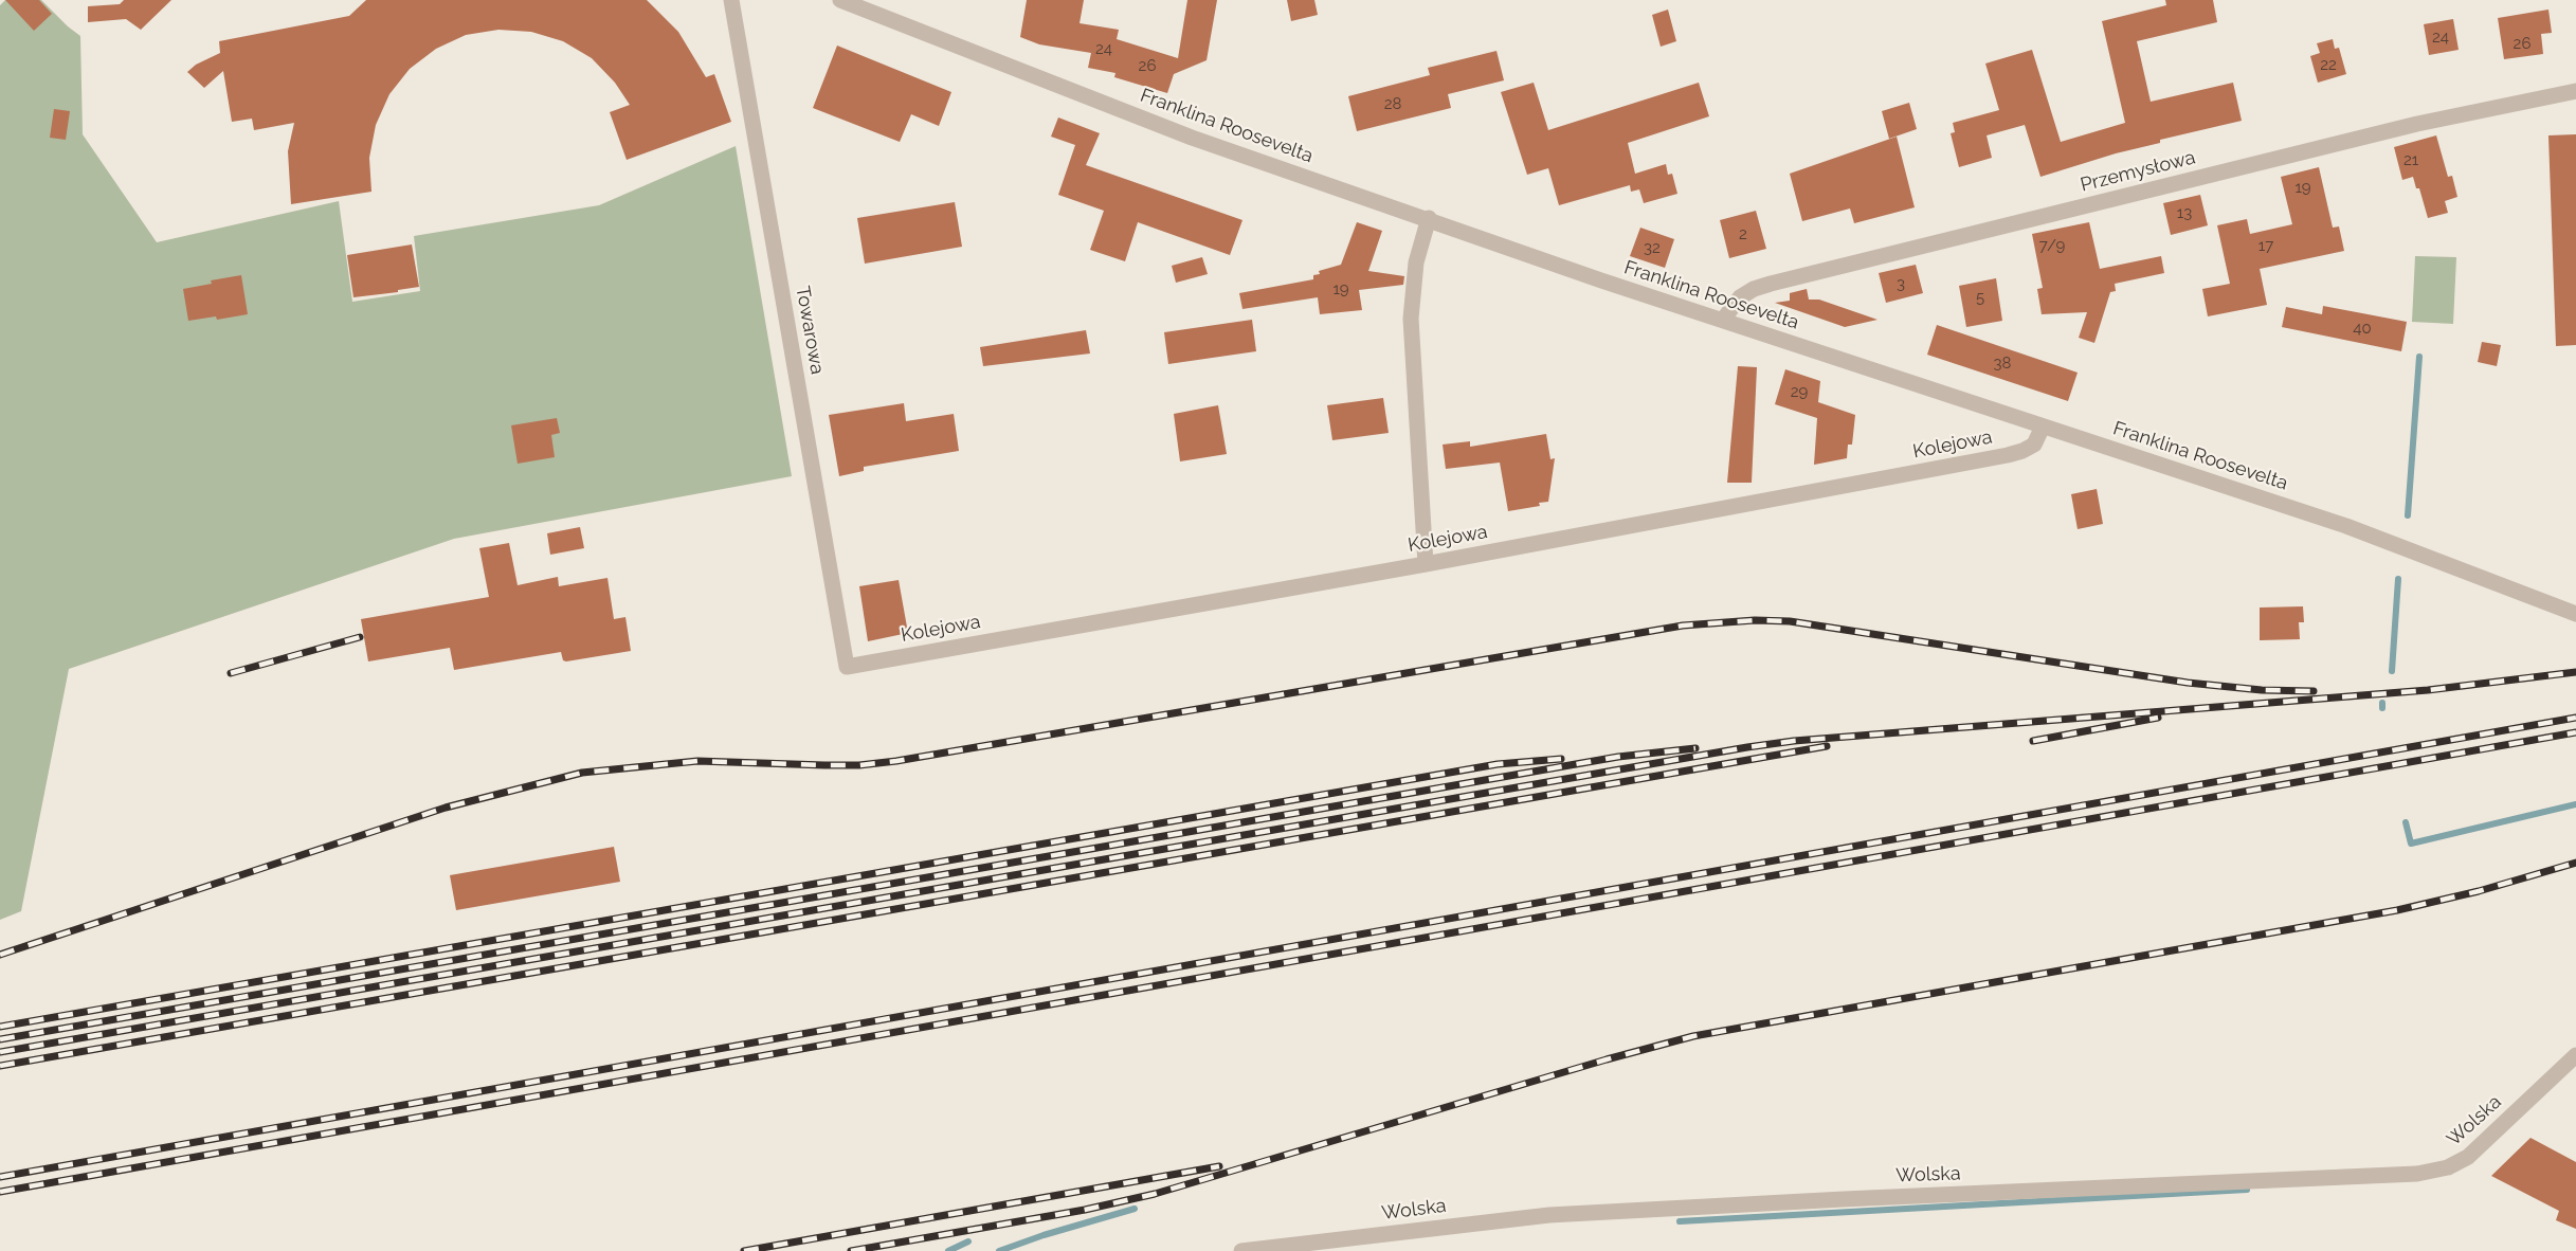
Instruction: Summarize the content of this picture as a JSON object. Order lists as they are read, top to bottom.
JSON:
{
  "streets": {
    "street": [
      "Franklina Roosevelta",
      "Przemysłowa",
      "Towarowa",
      "Kolejowa",
      "Wolska"
    ]
  },
  "crossings": [
    ["Franklina Roosevelta", "Przemysłowa"],
    ["Franklina Roosevelta", "Kolejowa"],
    ["Towarowa", "Kolejowa"]
  ],
  "house_numbers": [
    "24",
    "26",
    "24",
    "22",
    "26",
    "28",
    "21",
    "19",
    "13",
    "2",
    "7/9",
    "17",
    "32",
    "3",
    "19",
    "5",
    "40",
    "38",
    "29"
  ]
}
